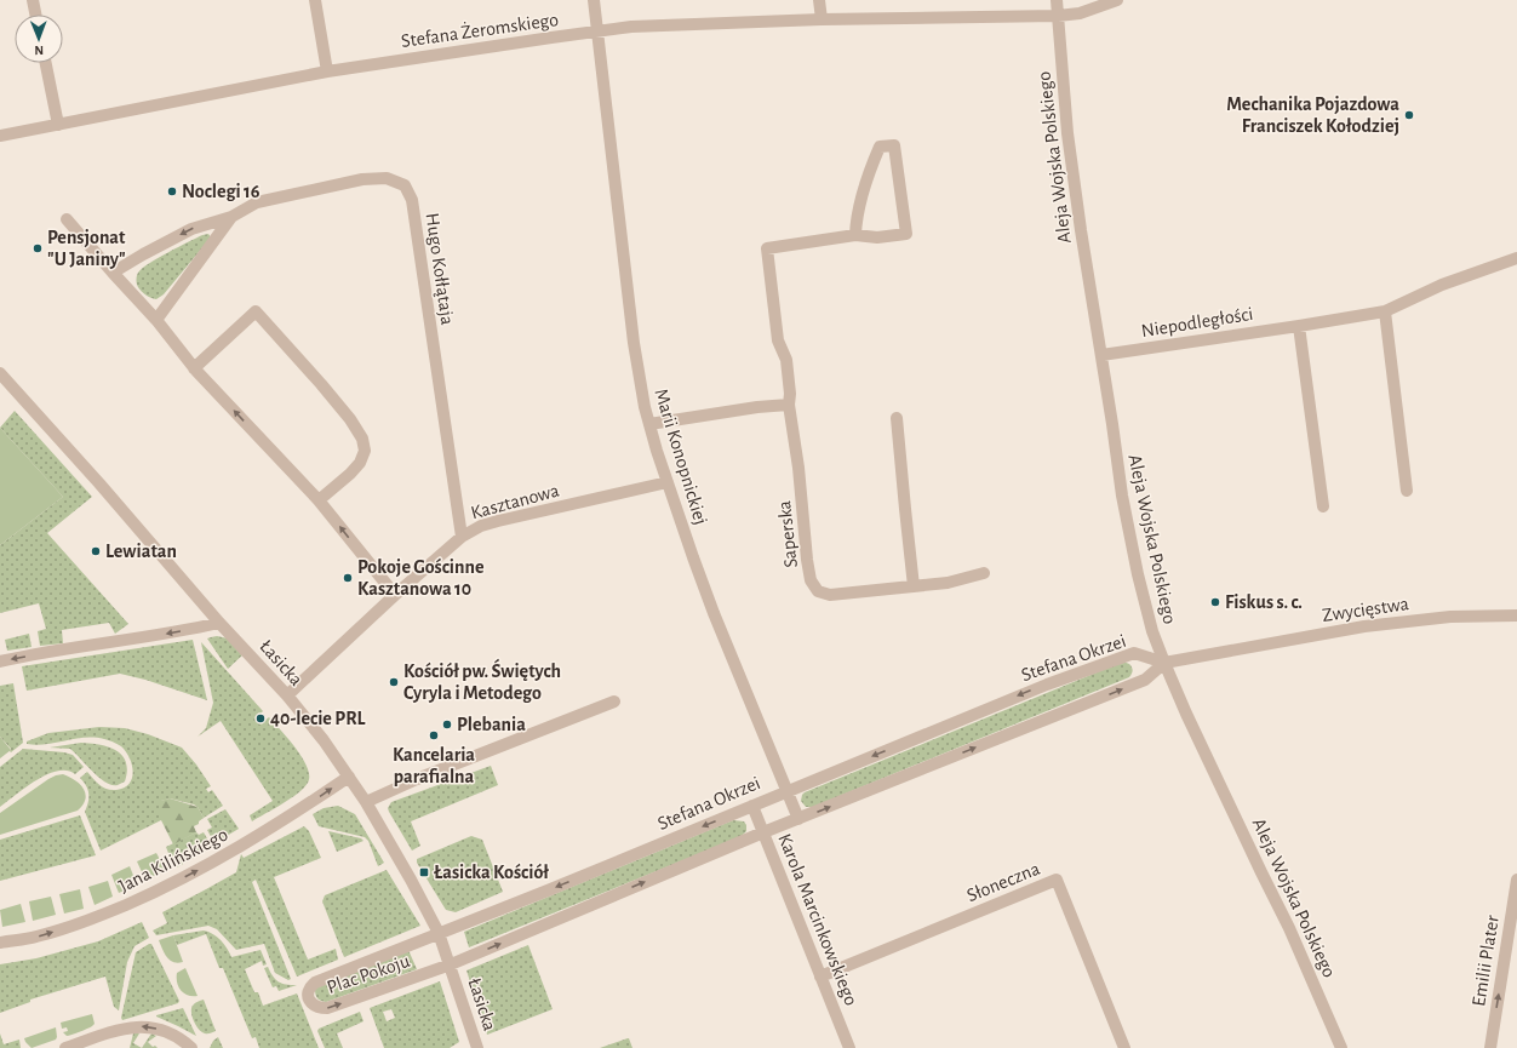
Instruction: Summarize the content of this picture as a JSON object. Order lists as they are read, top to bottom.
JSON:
{
  "streets": {
    "street": [
      "Stefana Żeromskiego",
      "Aleja Wojska Polskiego",
      "Hugo Kołłątaja",
      "Niepodległości",
      "Marii Konopnickiej",
      "Kasztanowa",
      "Saperska",
      "Zwycięstwa",
      "Stefana Okrzei",
      "Łasicka",
      "Jana Kilińskiego",
      "Słoneczna",
      "Karola Marcinkowskiego",
      "Emilii Plater",
      "Plac Pokoju"
    ]
  },
  "crossings": [
    ["Stefana Żeromskiego", "Aleja Wojska Polskiego"],
    ["Stefana Żeromskiego", "Marii Konopnickiej"],
    ["Aleja Wojska Polskiego", "Niepodległości"],
    ["Aleja Wojska Polskiego", "Zwycięstwa"],
    ["Aleja Wojska Polskiego", "Stefana Okrzei"],
    ["Hugo Kołłątaja", "Kasztanowa"],
    ["Marii Konopnickiej", "Kasztanowa"],
    ["Marii Konopnickiej", "Stefana Okrzei"],
    ["Kasztanowa", "Łasicka"],
    ["Zwycięstwa", "Stefana Okrzei"],
    ["Stefana Okrzei", "Łasicka"],
    ["Stefana Okrzei", "Karola Marcinkowskiego"],
    ["Stefana Okrzei", "Plac Pokoju"],
    ["Łasicka", "Jana Kilińskiego"],
    ["Łasicka", "Plac Pokoju"],
    ["Słoneczna", "Karola Marcinkowskiego"]
  ],
  "one_way": ["Jana Kilińskiego", "Emilii Plater"],
  "places": {
    "other": [
      "Mechanika Pojazdowa Franciszek Kołodziej",
      "Noclegi 16",
      "Pensjonat \"U Janiny\"",
      "Lewiatan",
      "Pokoje Gościnne Kasztanowa 10",
      "Fiskus s. c.",
      "Kościół pw. Świętych Cyryla i Metodego",
      "40-lecie PRL",
      "Plebania",
      "Kancelaria parafialna"
    ],
    "transit": ["Łasicka Kościół"]
  },
  "north": "bottom"
}
